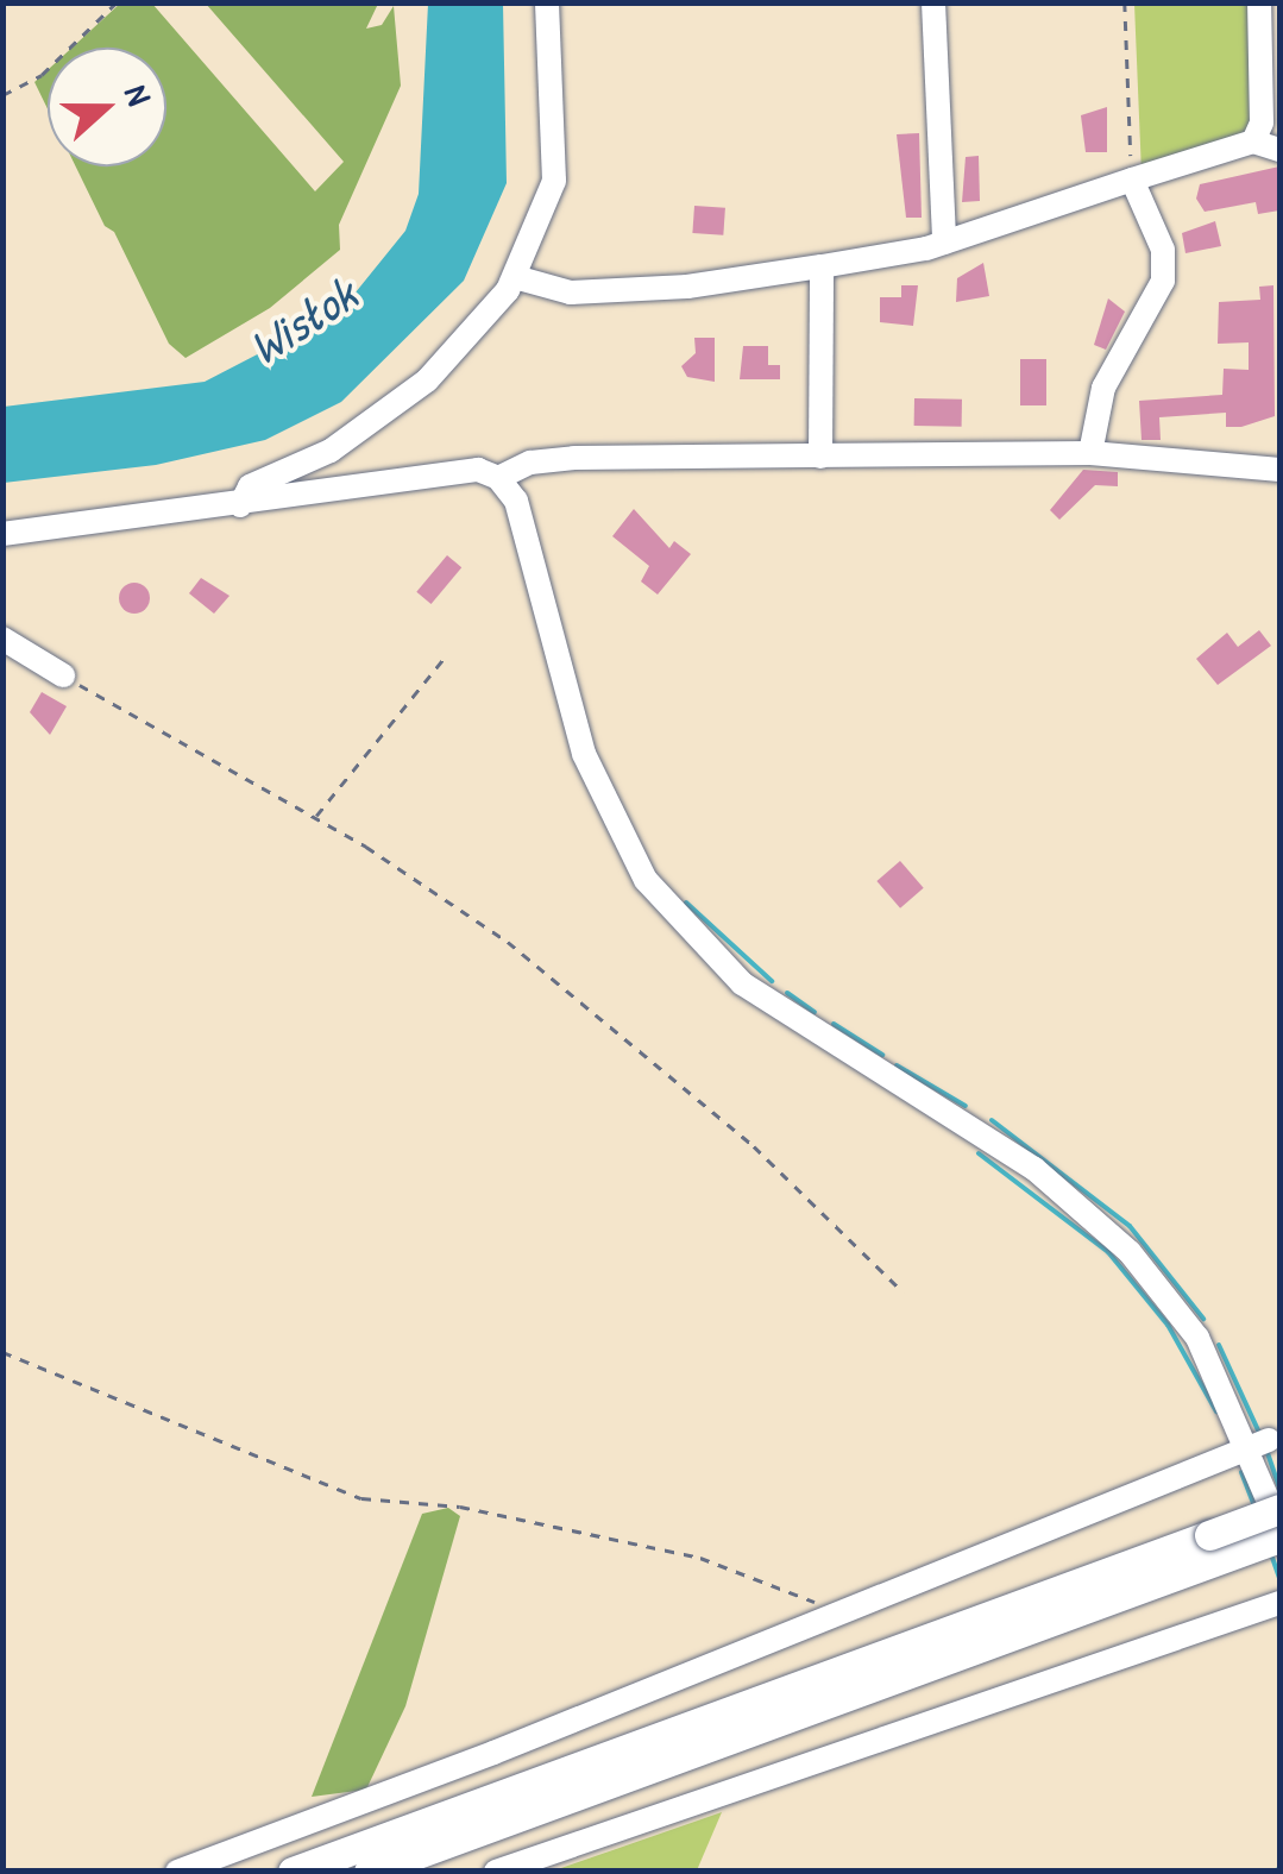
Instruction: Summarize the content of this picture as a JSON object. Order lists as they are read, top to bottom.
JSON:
{
  "water": ["Wisłok"],
  "north": "right"
}
